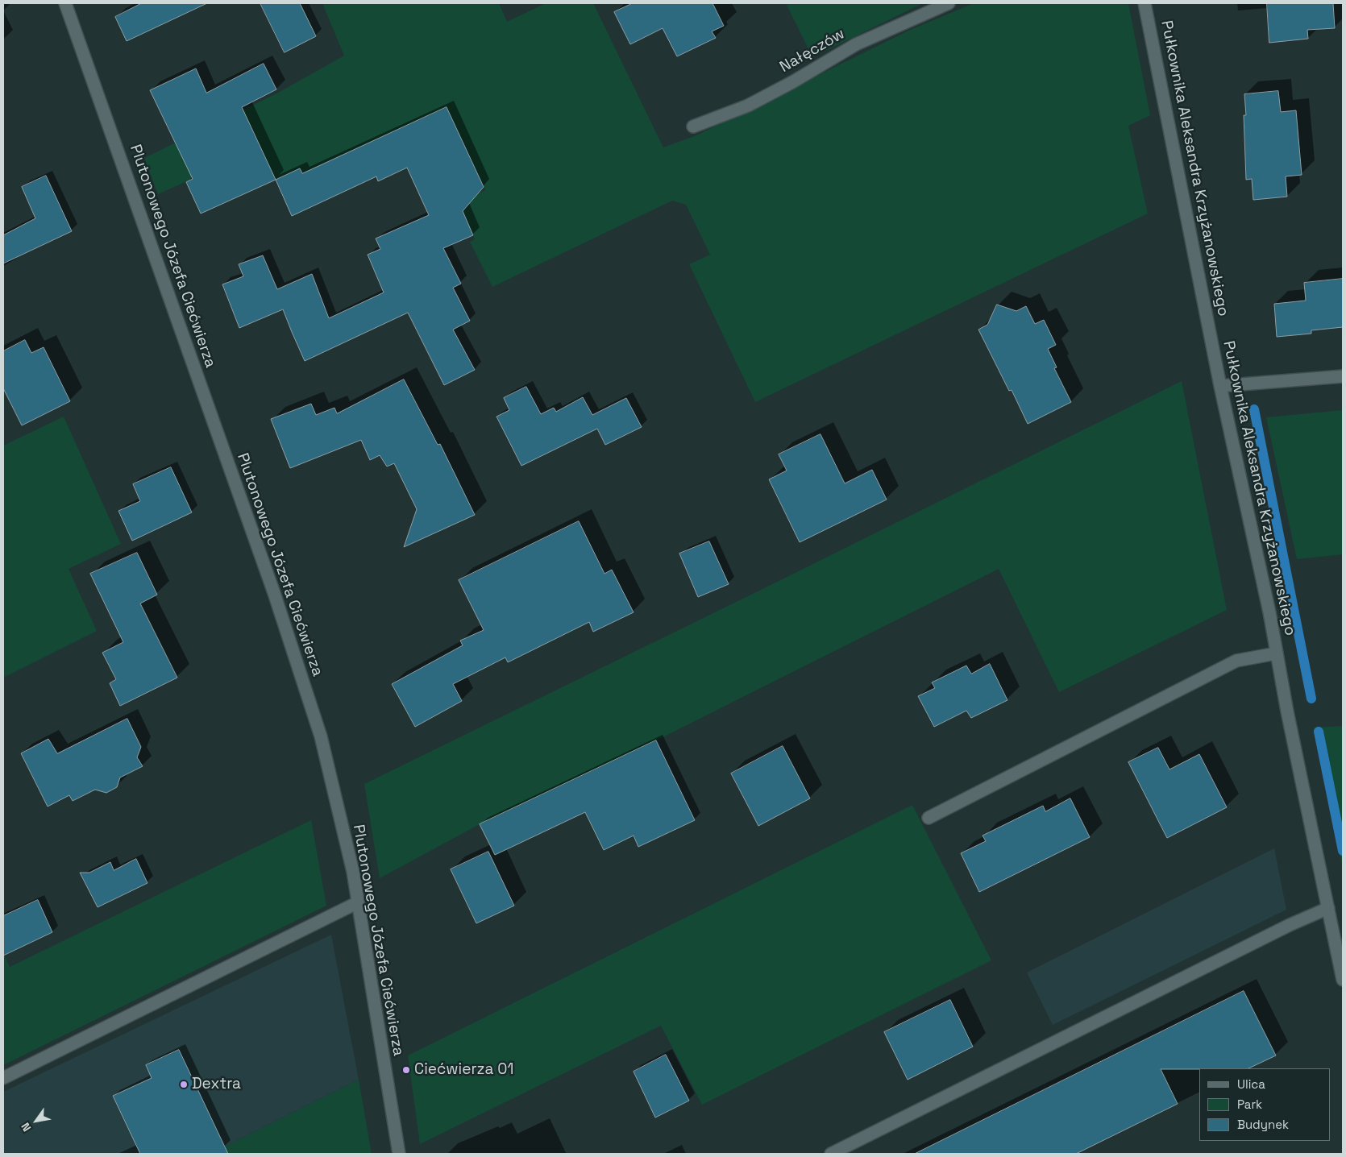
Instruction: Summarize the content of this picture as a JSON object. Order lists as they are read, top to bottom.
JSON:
{
  "streets": {
    "street": ["Nałęczów", "Pułkownika Aleksandra Krzyżanowskiego", "Plutonowego Józefa Ciećwierza"]
  },
  "places": ["Ciećwierza 01", "Dextra"],
  "legend": ["Ulica", "Park", "Budynek"],
  "north": "bottom left"
}
